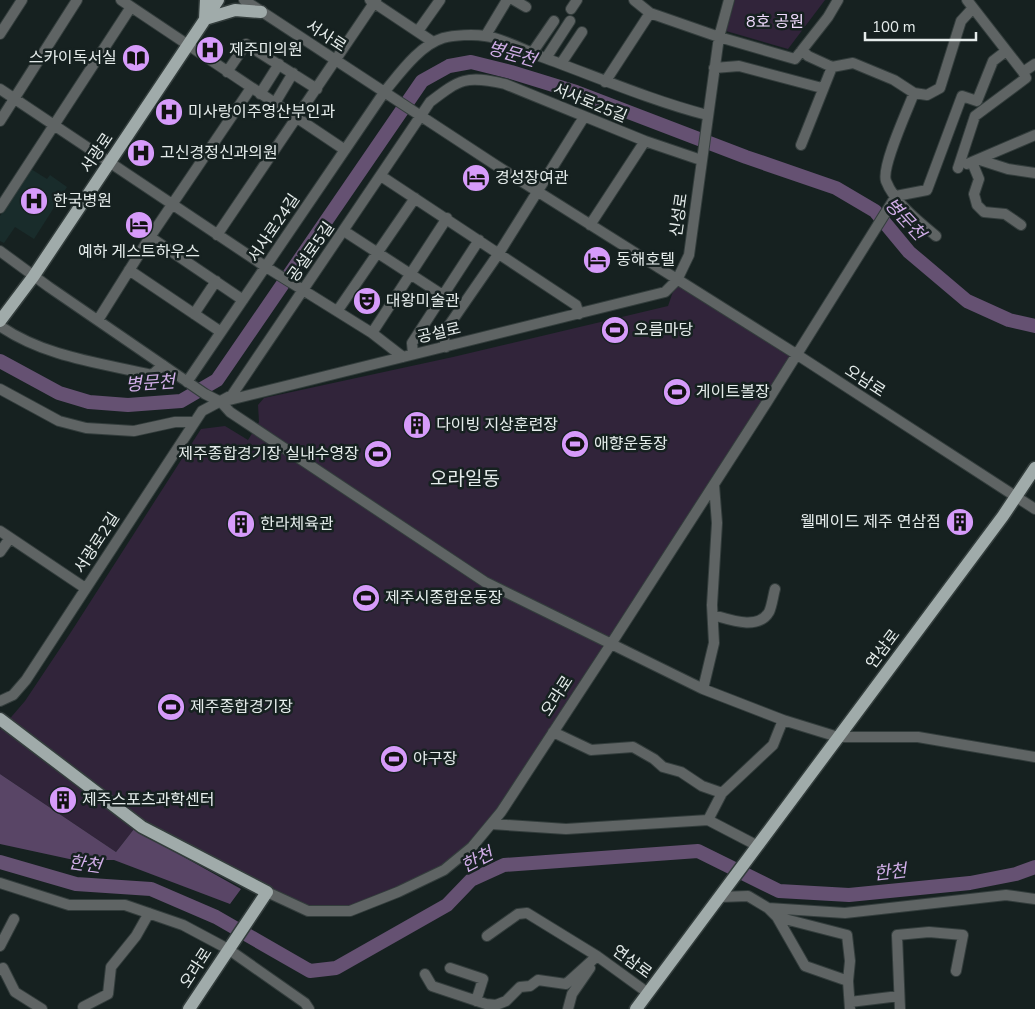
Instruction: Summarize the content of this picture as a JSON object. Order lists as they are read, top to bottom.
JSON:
{
  "streets": {
    "main road": ["서광로", "연삼로", "오라로"],
    "street": [
      "서사로",
      "서사로25길",
      "신성로",
      "서사로24길",
      "공설로5길",
      "공설로",
      "오남로",
      "서광로2길"
    ]
  },
  "crossings": [
    ["서사로", "서사로25길"],
    ["서사로", "서사로24길"],
    ["서사로", "공설로5길"],
    ["서사로25길", "신성로"],
    ["서사로25길", "공설로5길"],
    ["신성로", "공설로"],
    ["신성로", "오남로"],
    ["공설로5길", "공설로"],
    ["공설로5길", "서광로2길"],
    ["공설로", "오남로"],
    ["공설로", "서광로2길"],
    ["오남로", "연삼로"],
    ["오남로", "오라로"]
  ],
  "districts": ["오라일동"],
  "water": ["병문천", "한천"],
  "parks": ["8호 공원"],
  "places": {
    "hospital": [
      "제주미의원",
      "미사랑이주영산부인과",
      "고신경정신과의원",
      "한국병원"
    ],
    "library": ["스카이독서실"],
    "hotel": ["경성장여관", "예하 게스트하우스", "동해호텔"],
    "theatre": ["대왕미술관"],
    "sports": [
      "오름마당",
      "게이트볼장",
      "애향운동장",
      "제주종합경기장 실내수영장",
      "제주시종합운동장",
      "제주종합경기장",
      "야구장"
    ],
    "building": [
      "다이빙 지상훈련장",
      "웰메이드 제주 연삼점",
      "한라체육관",
      "제주스포츠과학센터"
    ]
  },
  "scale_bar": "100 m"
}
